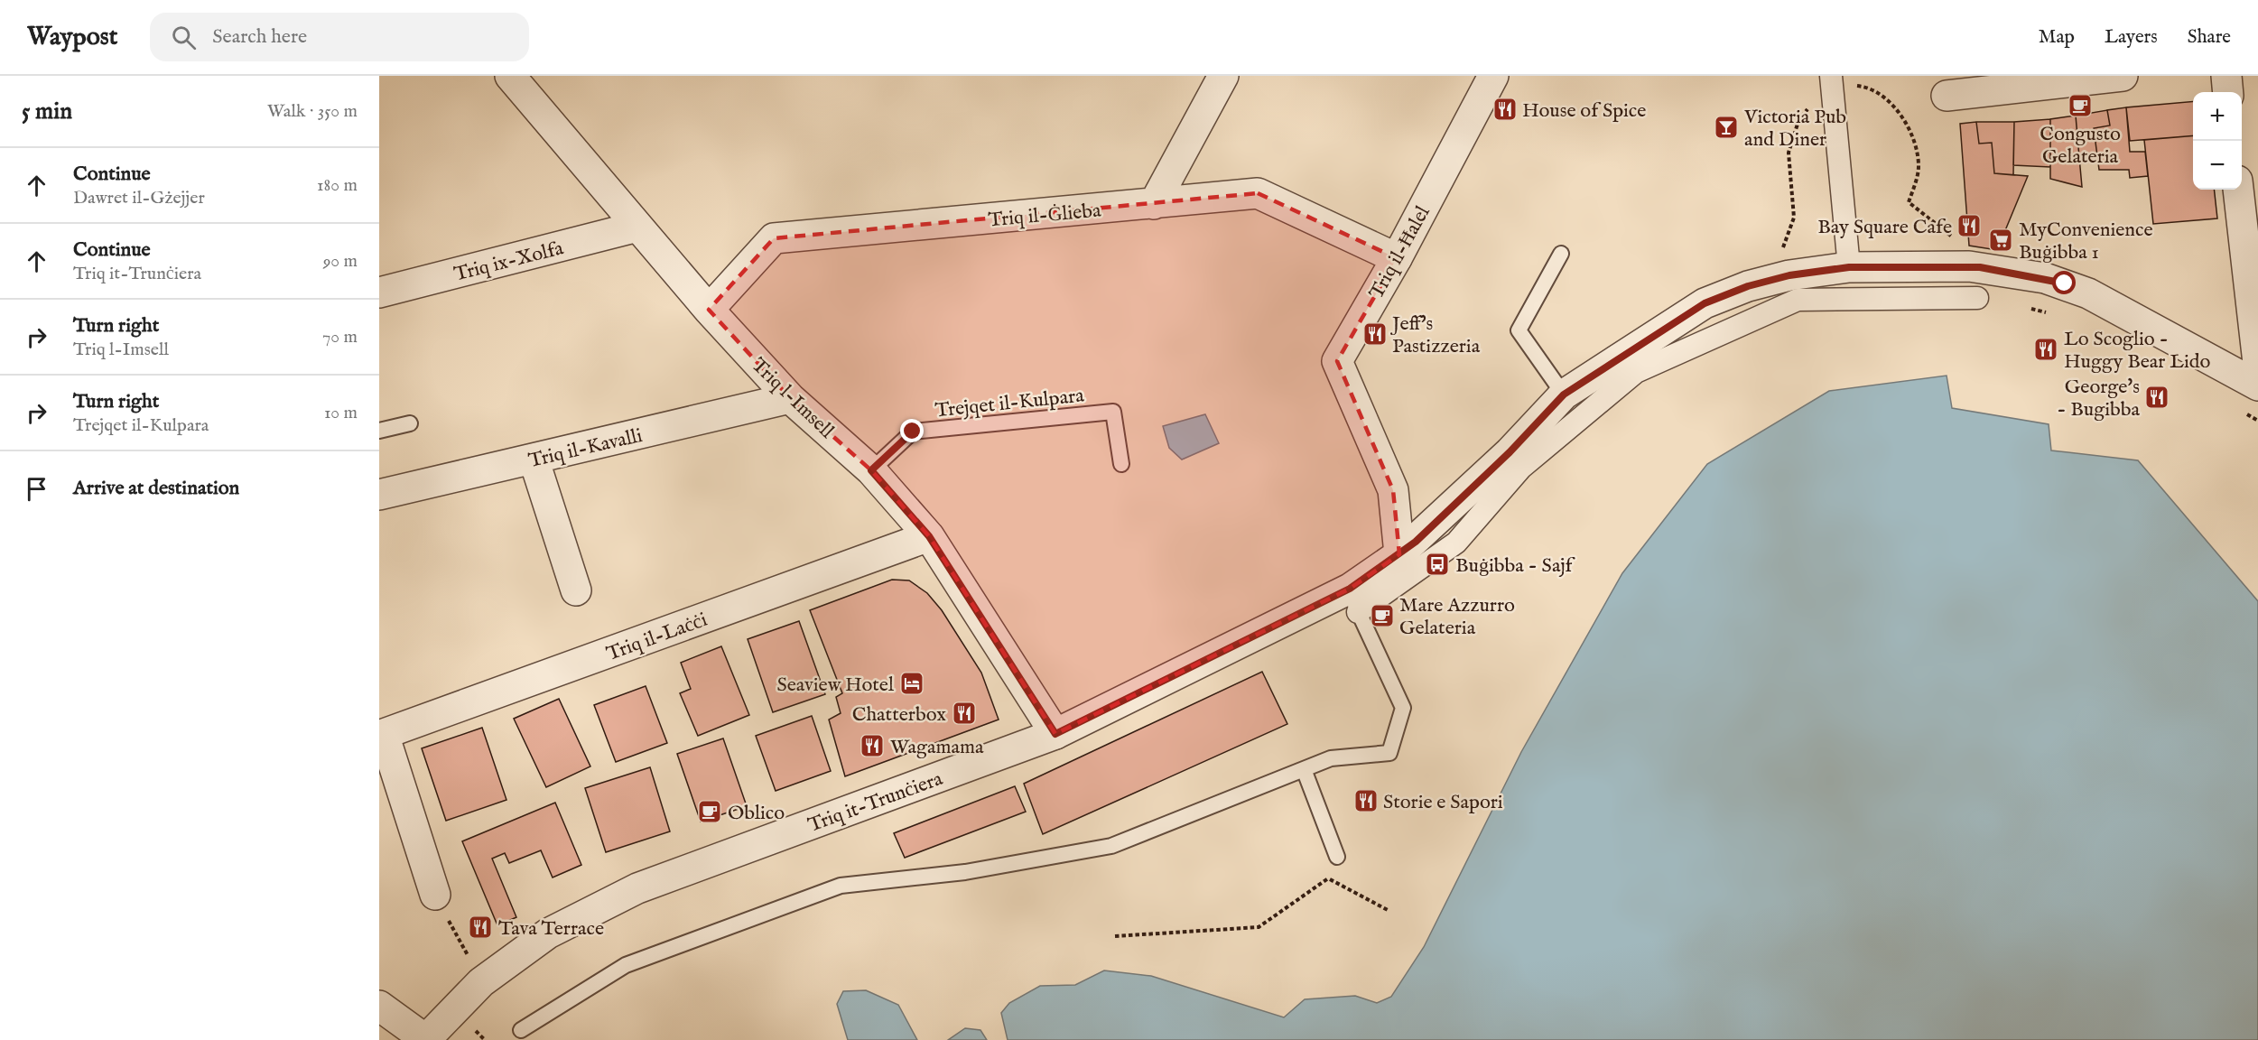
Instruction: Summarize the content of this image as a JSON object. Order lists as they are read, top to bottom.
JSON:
{
  "streets": {
    "street": [
      "Triq il-Ġlieba",
      "Triq il-Ħalel",
      "Triq ix-Xolfa",
      "Triq l-Imsell",
      "Triq il-Kavalli",
      "Triq il-Laċċi",
      "Triq it-Trunċiera"
    ],
    "lane": ["Trejqet il-Kulpara"]
  },
  "crossings": [
    ["Triq il-Ġlieba", "Triq il-Ħalel"],
    ["Triq il-Ġlieba", "Triq l-Imsell"],
    ["Triq il-Ħalel", "Triq it-Trunċiera"],
    ["Triq ix-Xolfa", "Triq l-Imsell"],
    ["Triq l-Imsell", "Trejqet il-Kulpara"],
    ["Triq l-Imsell", "Triq il-Kavalli"],
    ["Triq l-Imsell", "Triq il-Laċċi"],
    ["Triq l-Imsell", "Triq it-Trunċiera"]
  ],
  "places": {
    "cafe": ["Congusto Gelateria", "Mare Azzurro Gelateria", "Oblico"],
    "restaurant": [
      "House of Spice",
      "Bay Square Cafe",
      "Jeff's Pastizzeria",
      "Lo Scoglio - Huggy Bear Lido",
      "George's - Bugibba",
      "Chatterbox",
      "Wagamama",
      "Storie e Sapori",
      "Tava Terrace"
    ],
    "bar": ["Victoria Pub and Diner"],
    "supermarket": ["MyConvenience Buġibba 1"],
    "bus stop": ["Buġibba - Sajf"],
    "hotel": ["Seaview Hotel"]
  },
  "page": {
    "header": "Waypost",
    "search": "Search here",
    "nav": ["Map", "Layers", "Share"],
    "heading": ["5 min", "Walk · 350 m"],
    "map_buttons": ["+", "−"],
    "list": [
      ["Continue", "Dawret il-Gżejjer", "180 m"],
      ["Continue", "Triq it-Trunċiera", "90 m"],
      ["Turn right", "Triq l-Imsell", "70 m"],
      ["Turn right", "Trejqet il-Kulpara", "10 m"],
      "Arrive at destination"
    ]
  }
}
